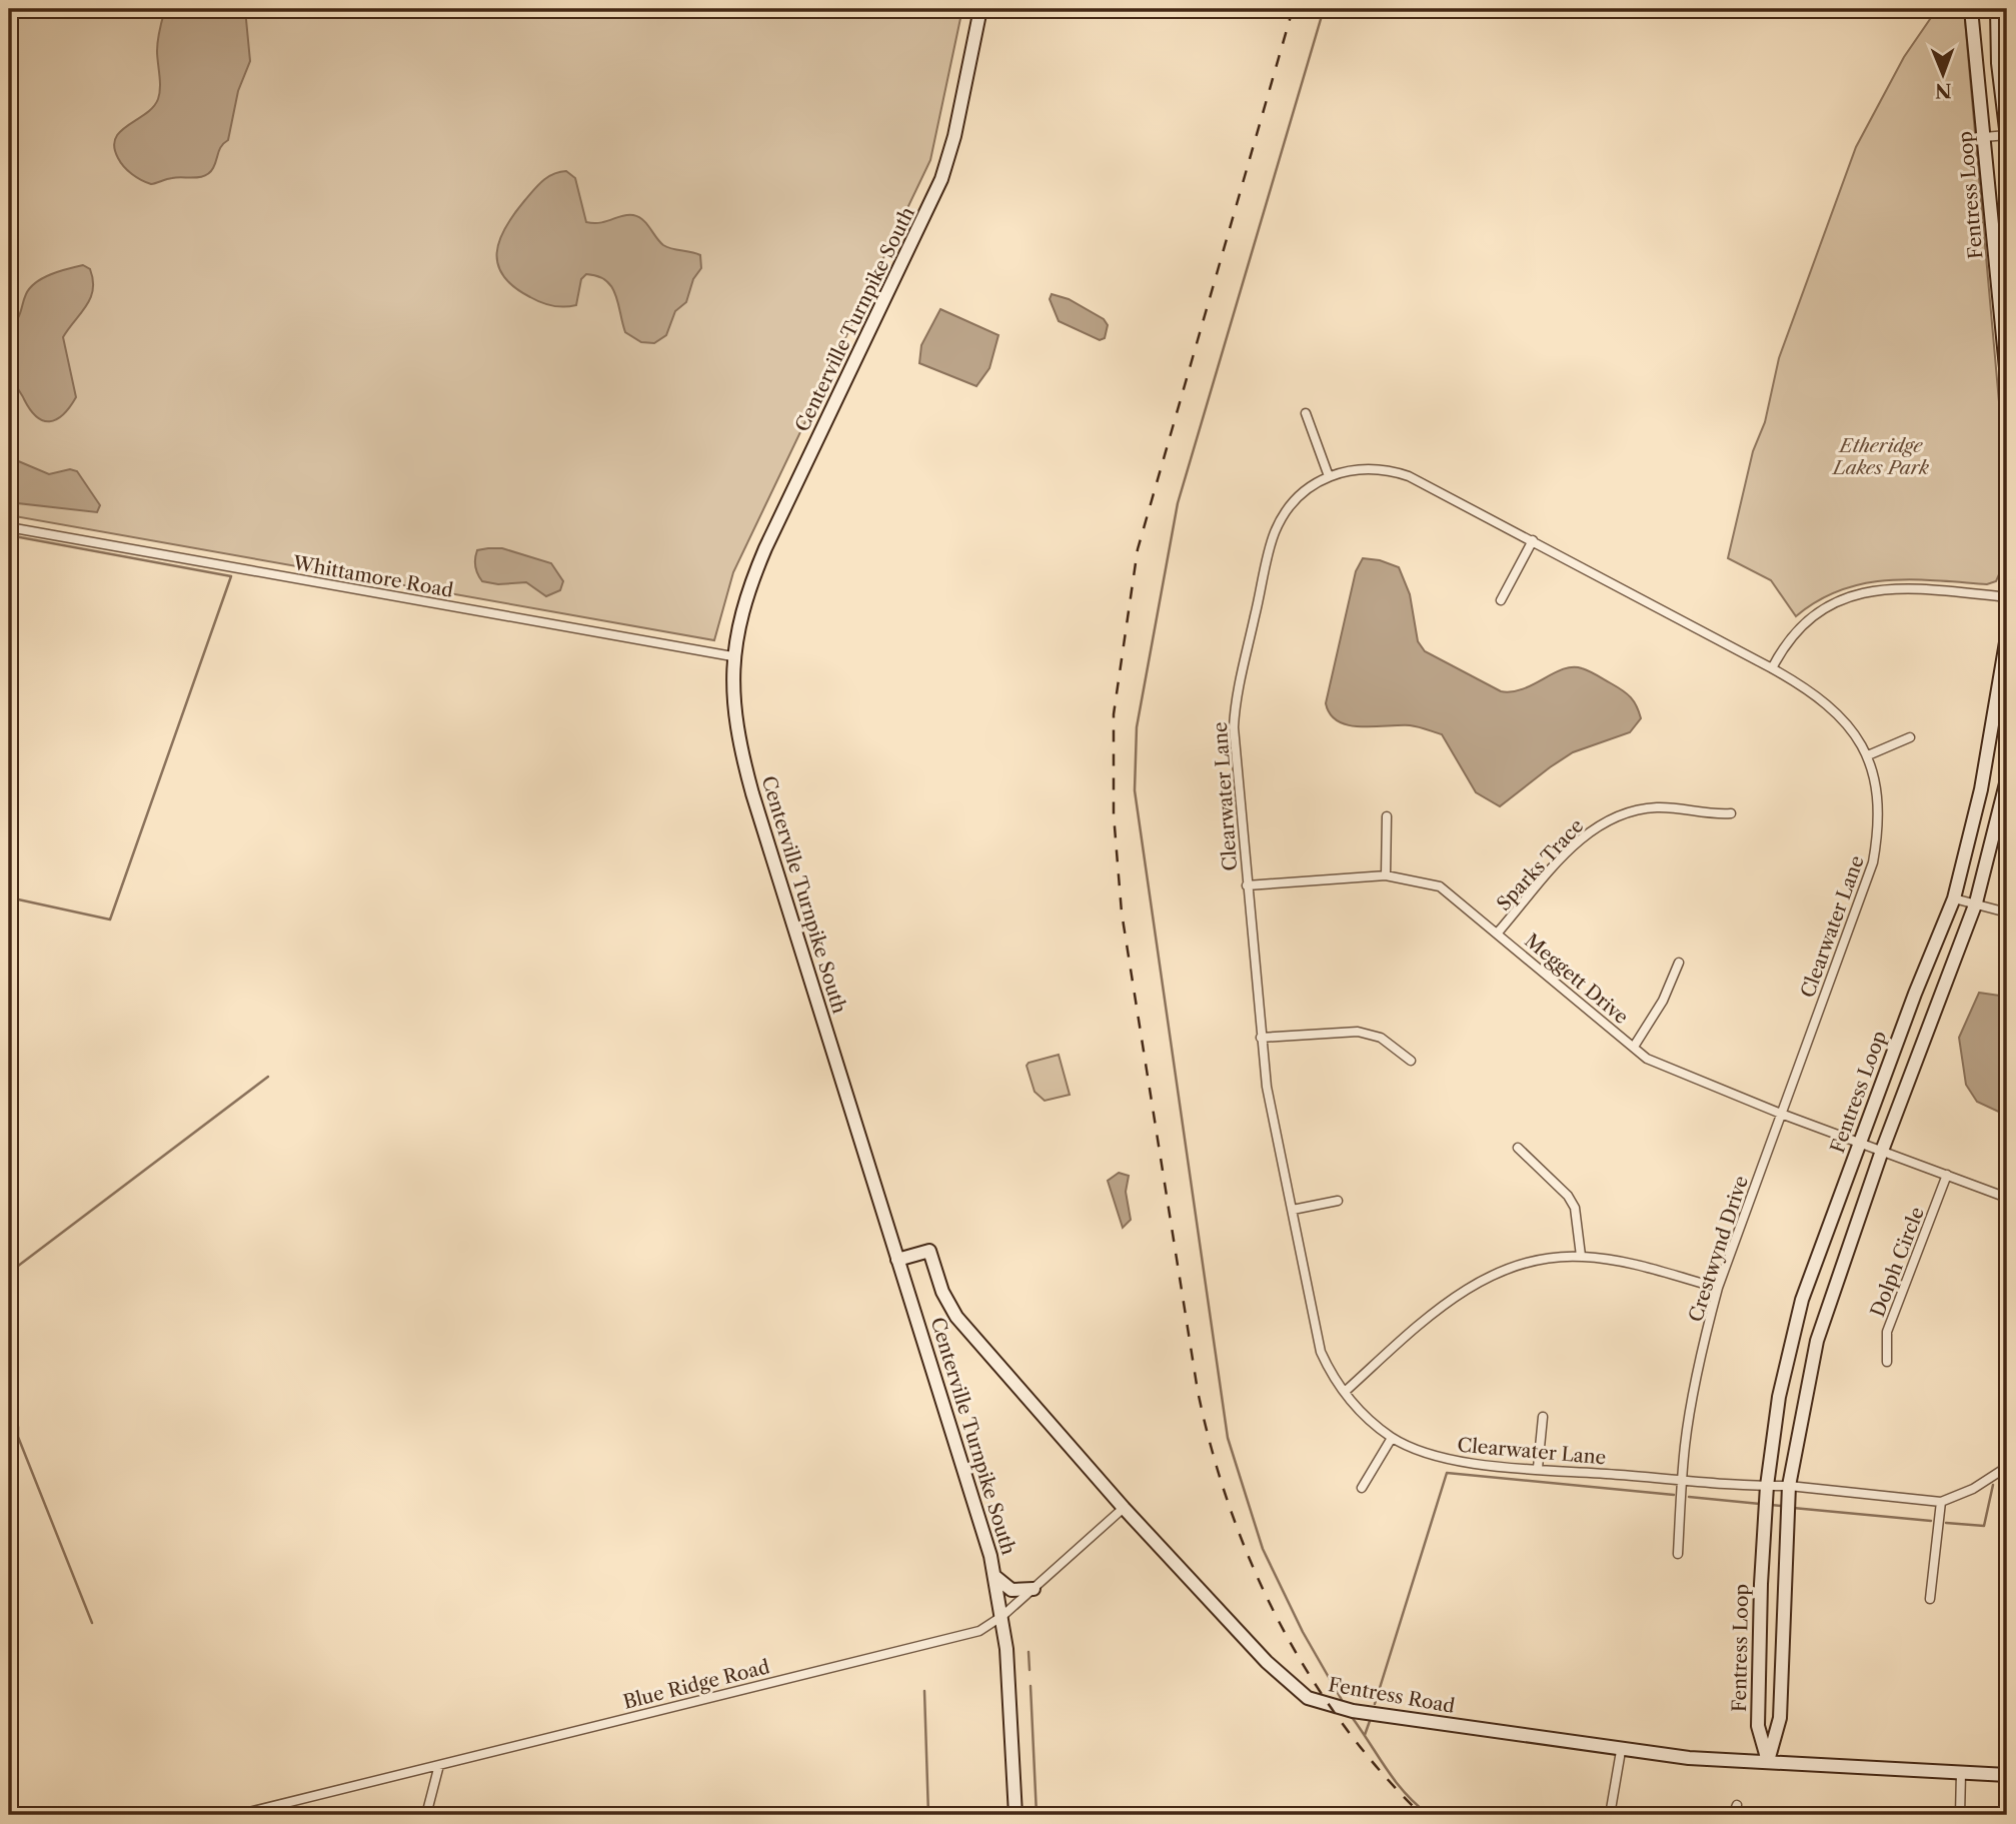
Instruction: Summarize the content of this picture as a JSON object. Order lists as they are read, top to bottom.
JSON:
{
  "streets": {
    "street": [
      "Fentress Loop",
      "Centerville Turnpike South",
      "Whittamore Road",
      "Clearwater Lane",
      "Sparks Trace",
      "Meggett Drive",
      "Crestwynd Drive",
      "Dolph Circle",
      "Blue Ridge Road",
      "Fentress Road"
    ]
  },
  "crossings": [
    ["Fentress Loop", "Clearwater Lane"],
    ["Fentress Loop", "Meggett Drive"],
    ["Fentress Loop", "Fentress Road"],
    ["Centerville Turnpike South", "Whittamore Road"],
    ["Centerville Turnpike South", "Blue Ridge Road"],
    ["Centerville Turnpike South", "Fentress Road"],
    ["Clearwater Lane", "Meggett Drive"],
    ["Clearwater Lane", "Crestwynd Drive"],
    ["Sparks Trace", "Meggett Drive"],
    ["Meggett Drive", "Crestwynd Drive"],
    ["Meggett Drive", "Dolph Circle"],
    ["Blue Ridge Road", "Fentress Road"]
  ],
  "parks": ["Etheridge Lakes Park"],
  "north": "bottom"
}
